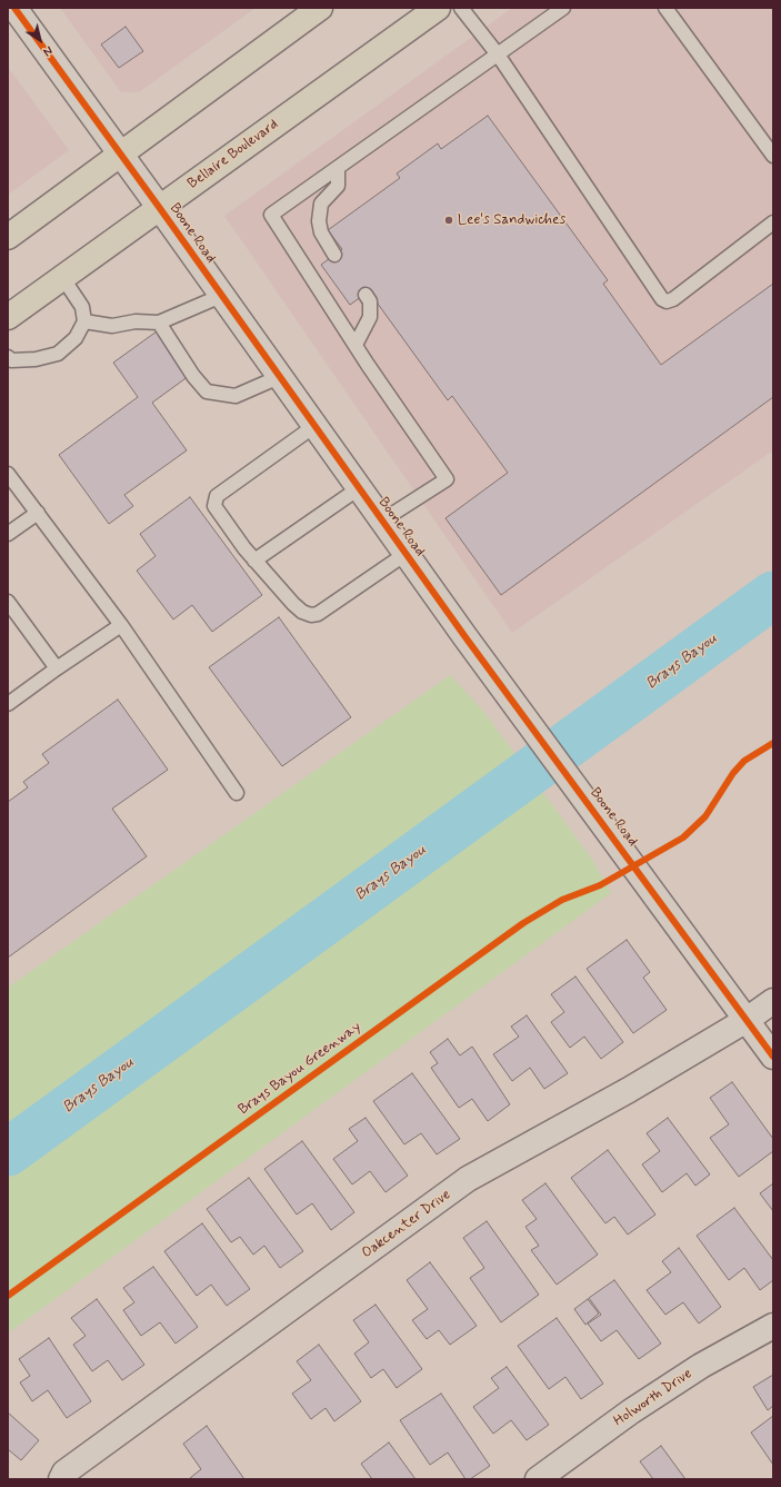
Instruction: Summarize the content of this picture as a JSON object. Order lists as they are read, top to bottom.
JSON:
{
  "streets": {
    "main road": ["Bellaire Boulevard"],
    "street": ["Boone Road", "Oakcenter Drive", "Holworth Drive"],
    "cycle path": ["Brays Bayou Greenway"]
  },
  "crossings": [
    ["Bellaire Boulevard", "Boone Road"],
    ["Boone Road", "Oakcenter Drive"]
  ],
  "water": ["Brays Bayou"],
  "places": ["Lee's Sandwiches"],
  "north": "bottom right"
}
